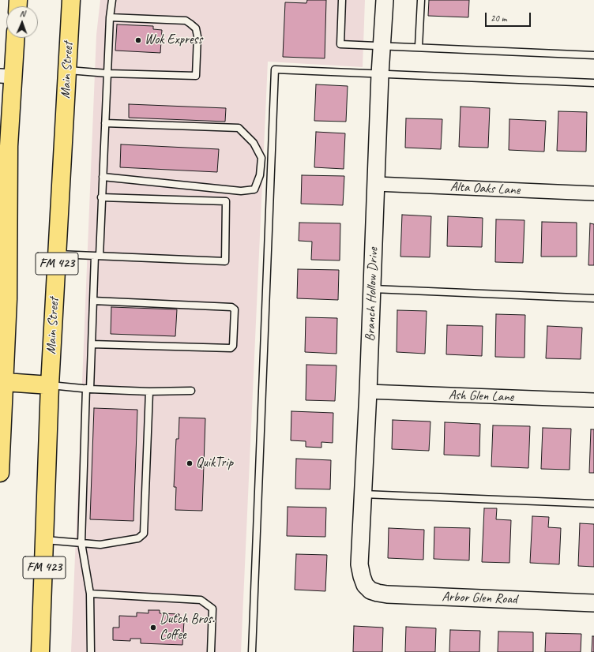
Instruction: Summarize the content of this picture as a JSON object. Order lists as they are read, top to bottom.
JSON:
{
  "streets": {
    "main road": ["Main Street", "FM 423"],
    "street": [
      "Alta Oaks Lane",
      "Branch Hollow Drive",
      "Ash Glen Lane",
      "Arbor Glen Road"
    ]
  },
  "crossings": [
    ["Alta Oaks Lane", "Branch Hollow Drive"],
    ["Branch Hollow Drive", "Ash Glen Lane"],
    ["Branch Hollow Drive", "Arbor Glen Road"]
  ],
  "places": ["Wok Express", "QuikTrip", "Dutch Bros. Coffee"],
  "scale_bar": "20 m",
  "north": "top"
}
